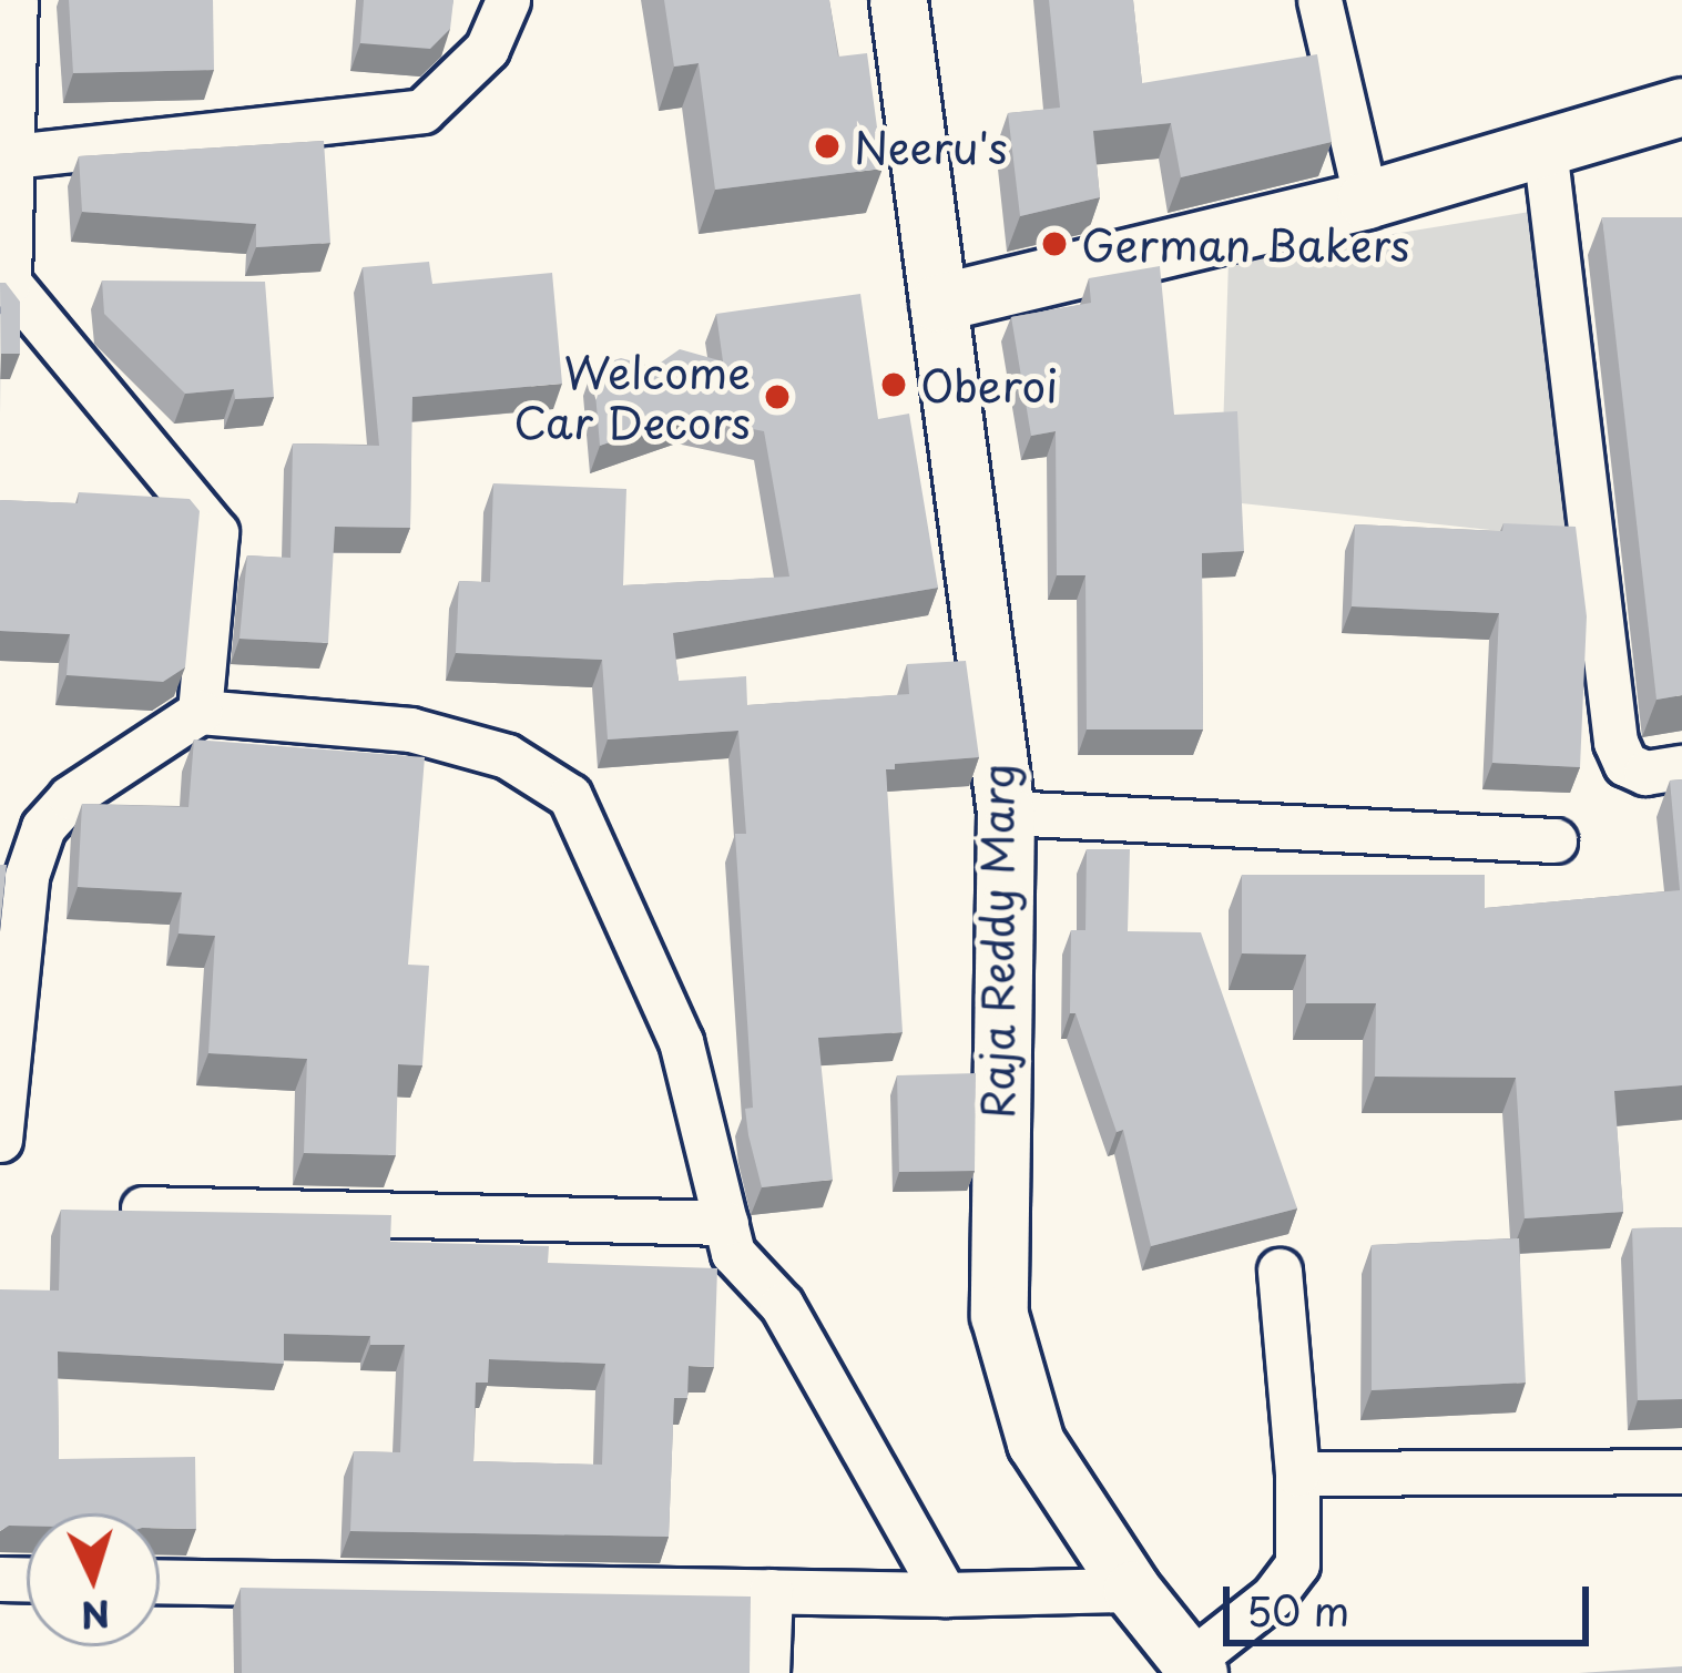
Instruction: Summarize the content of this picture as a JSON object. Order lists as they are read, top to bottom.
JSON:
{
  "streets": {
    "street": ["Raja Reddy Marg"]
  },
  "places": [
    "Neeru's",
    "German Bakers",
    "Oberoi",
    "Welcome Car Decors"
  ],
  "scale_bar": "50 m",
  "north": "bottom"
}
